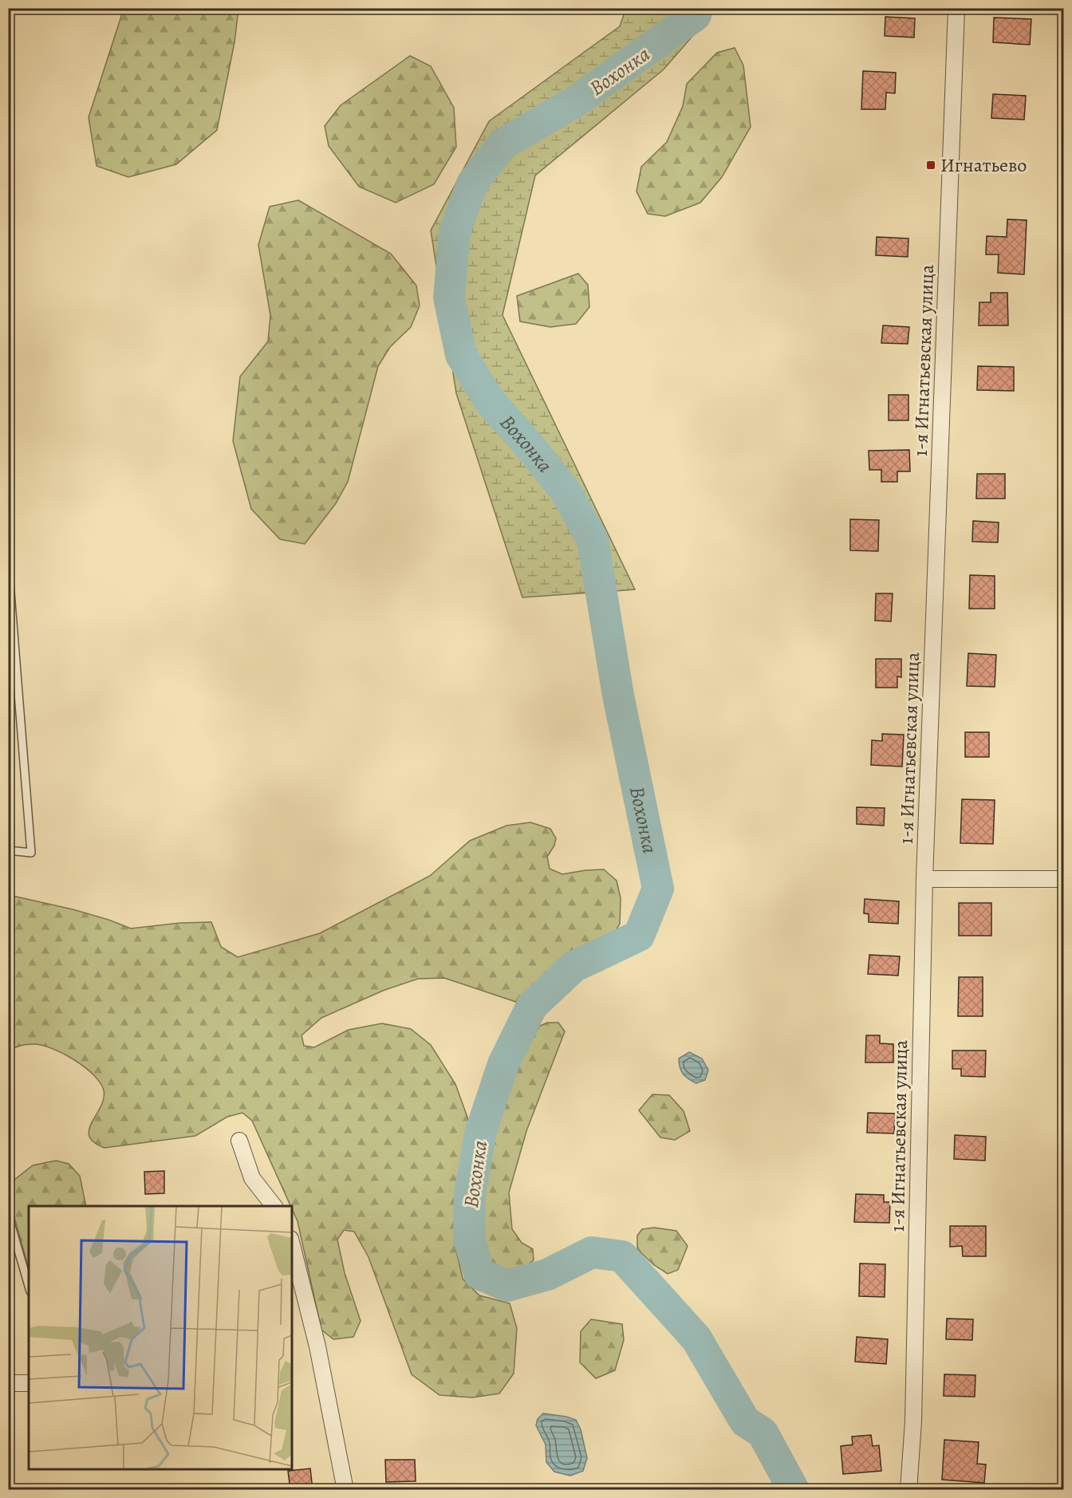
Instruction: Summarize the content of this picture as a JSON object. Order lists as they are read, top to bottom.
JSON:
{
  "streets": {
    "street": ["1-я Игнатьевская улица"]
  },
  "water": ["Вохонка"],
  "places": {
    "transit": ["Игнатьево"]
  }
}
